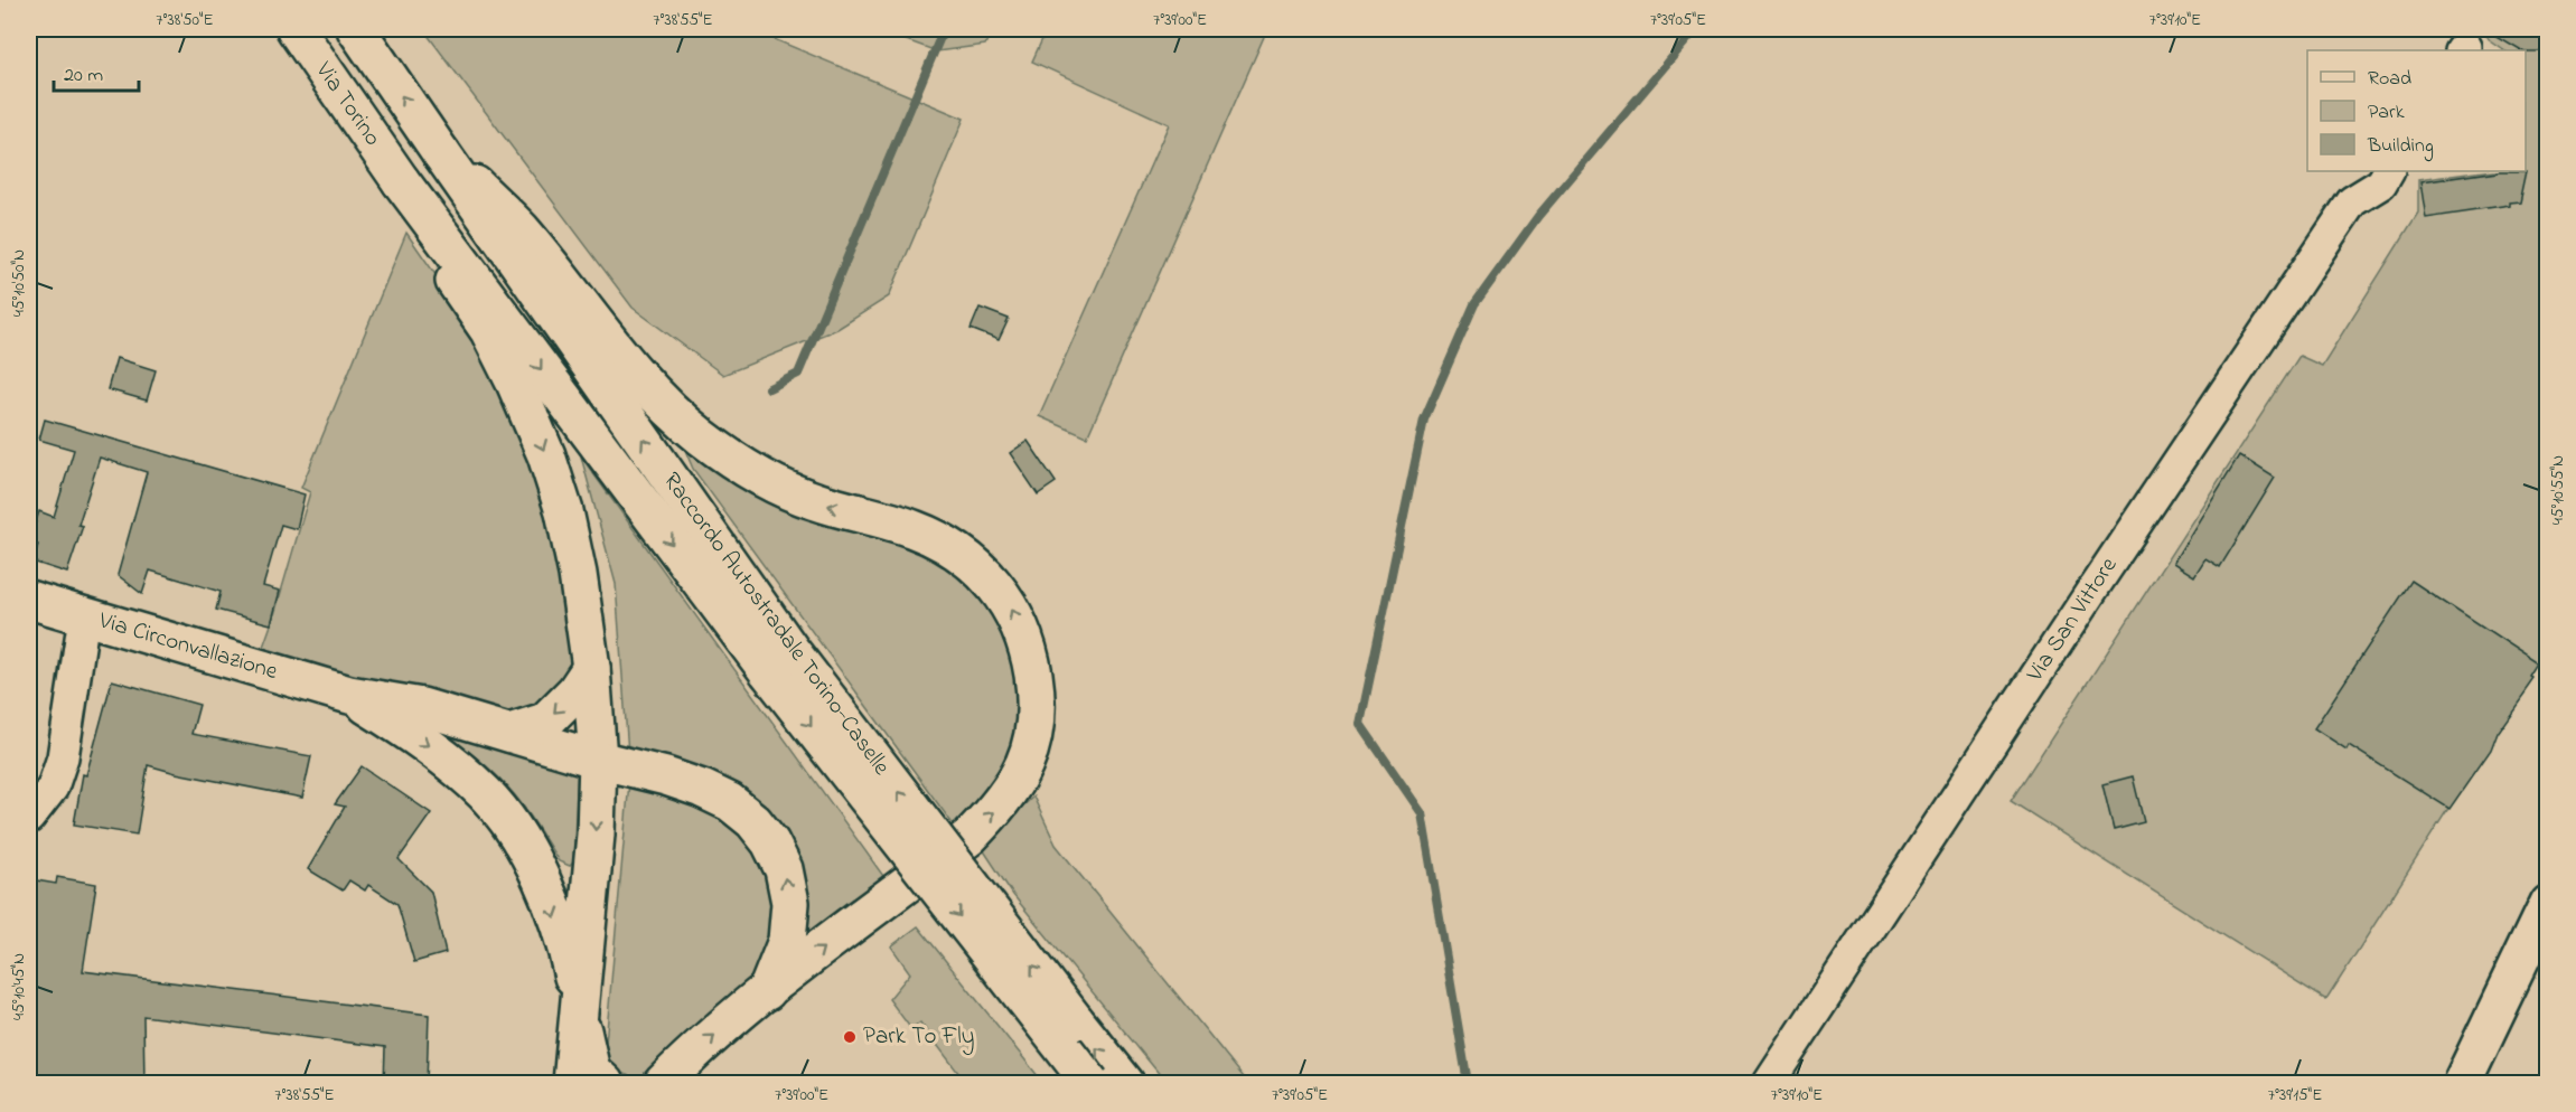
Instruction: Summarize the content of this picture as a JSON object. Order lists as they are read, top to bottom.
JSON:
{
  "streets": {
    "main road": ["Via Torino", "Raccordo Autostradale Torino-Caselle", "Via Circonvallazione"],
    "street": ["Via San Vittore"]
  },
  "crossings": [
    ["Via Torino", "Raccordo Autostradale Torino-Caselle"]
  ],
  "places": ["Park To Fly"],
  "legend": ["Road", "Park", "Building"],
  "scale_bar": "20 m",
  "coordinates": [
    "7°38'50\"E",
    "7°38'55\"E",
    "7°39'00\"E",
    "7°39'05\"E",
    "7°39'10\"E",
    "45°10'50\"N",
    "45°10'55\"N",
    "45°10'45\"N",
    "7°39'15\"E"
  ]
}
